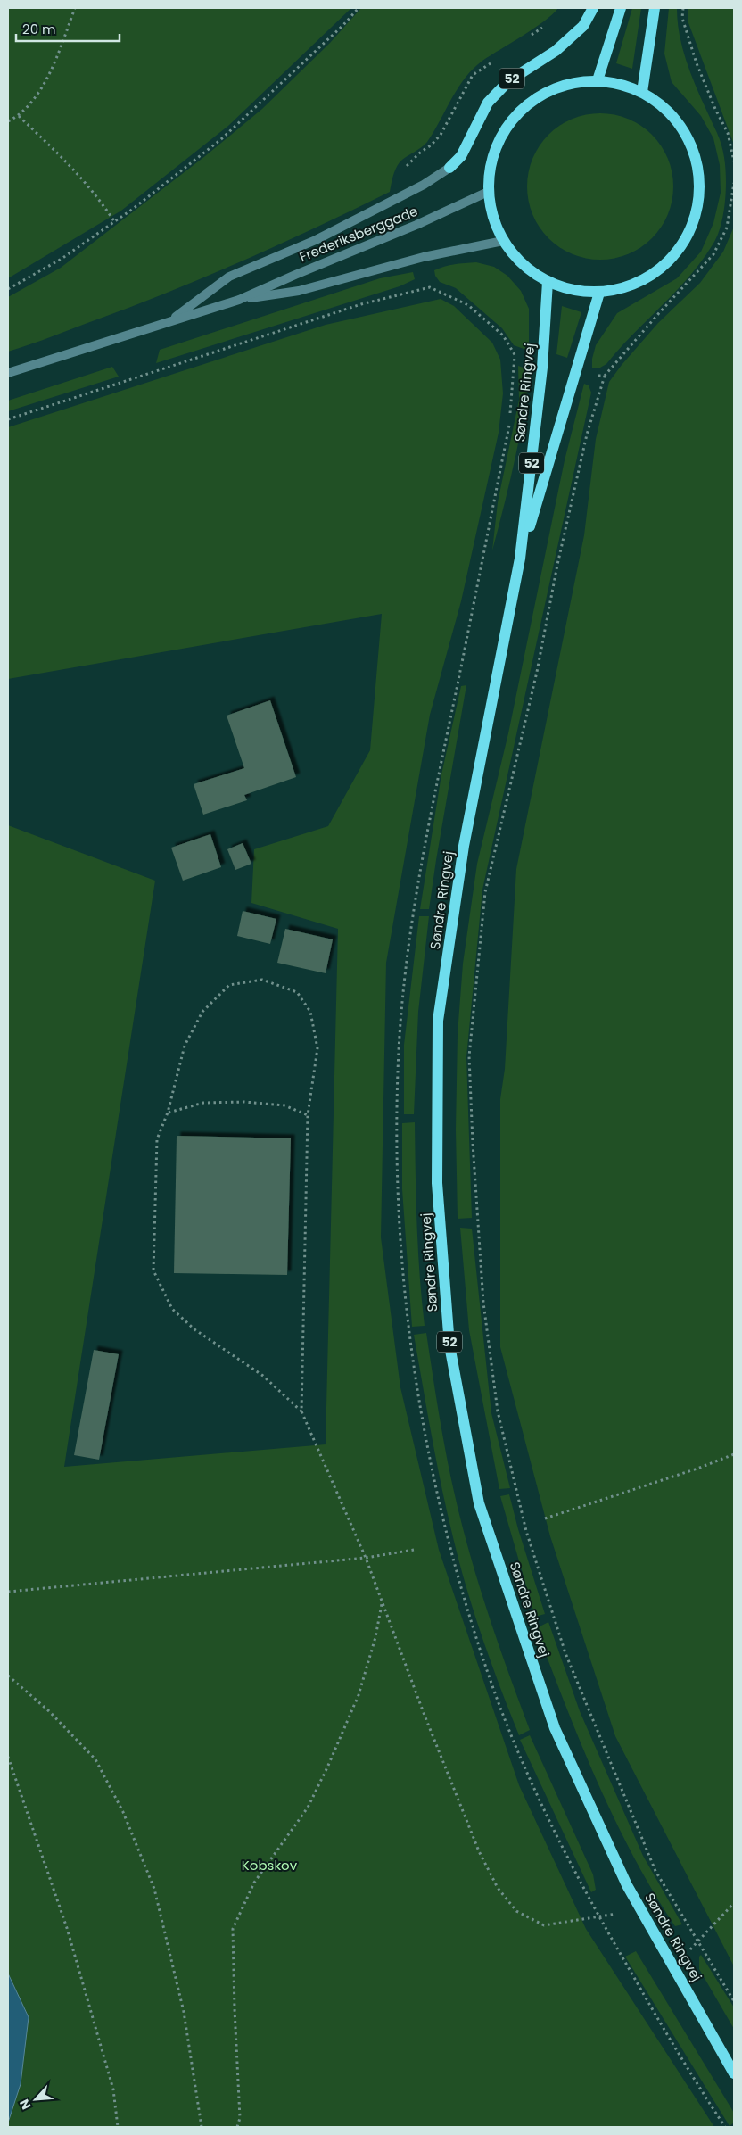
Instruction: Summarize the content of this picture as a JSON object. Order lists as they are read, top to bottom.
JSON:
{
  "streets": {
    "main road": ["52", "Søndre Ringvej"],
    "street": ["Frederiksberggade"]
  },
  "crossings": [
    ["52", "Frederiksberggade"],
    ["52", "Søndre Ringvej"]
  ],
  "parks": ["Kobskov"],
  "scale_bar": "20 m",
  "north": "bottom left"
}
